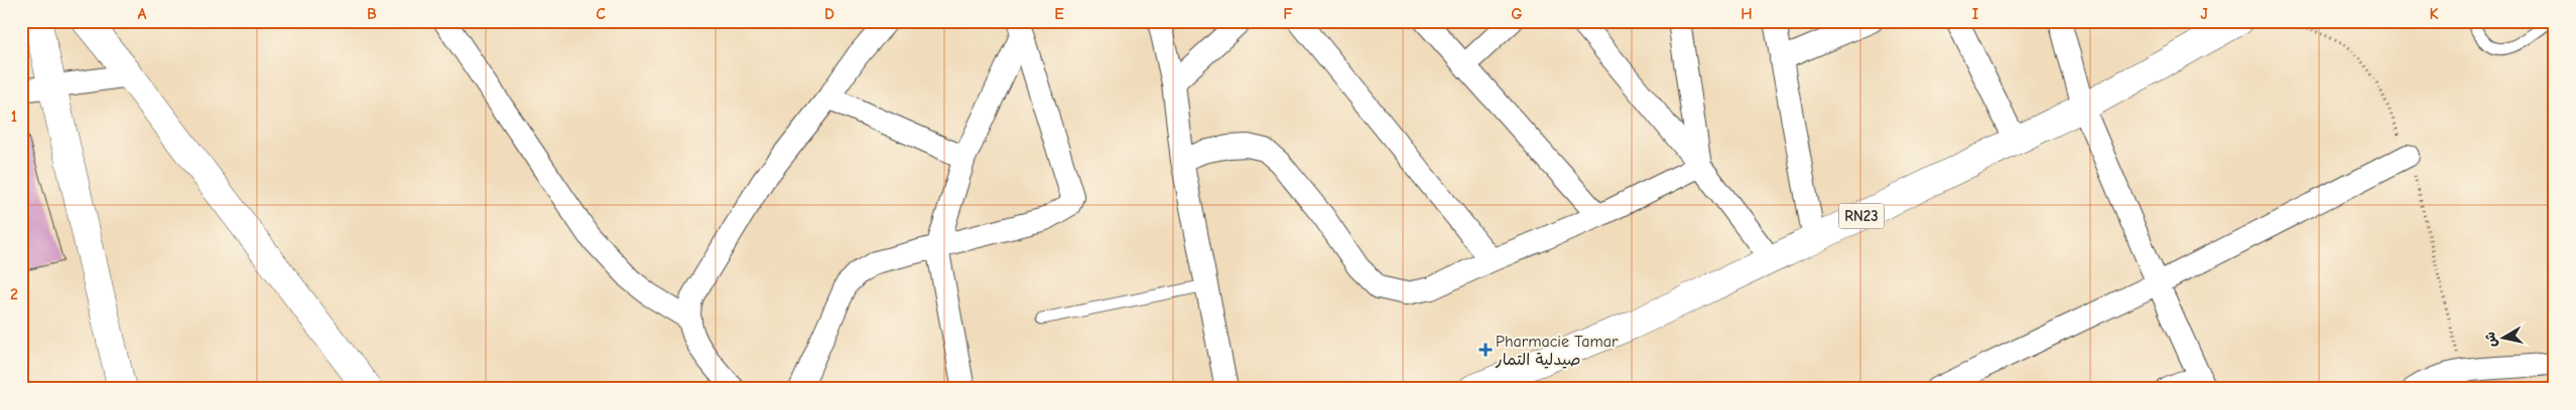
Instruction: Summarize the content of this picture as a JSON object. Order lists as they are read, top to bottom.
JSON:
{
  "streets": {
    "main road": ["RN23"]
  },
  "places": {
    "health": ["Pharmacie Tamar صيدلية التمار"]
  },
  "north": "left",
  "grid": {
    "columns": [
      "A",
      "B",
      "C",
      "D",
      "E",
      "F",
      "G",
      "H",
      "I",
      "J",
      "K"
    ],
    "rows": ["1", "2"]
  }
}
